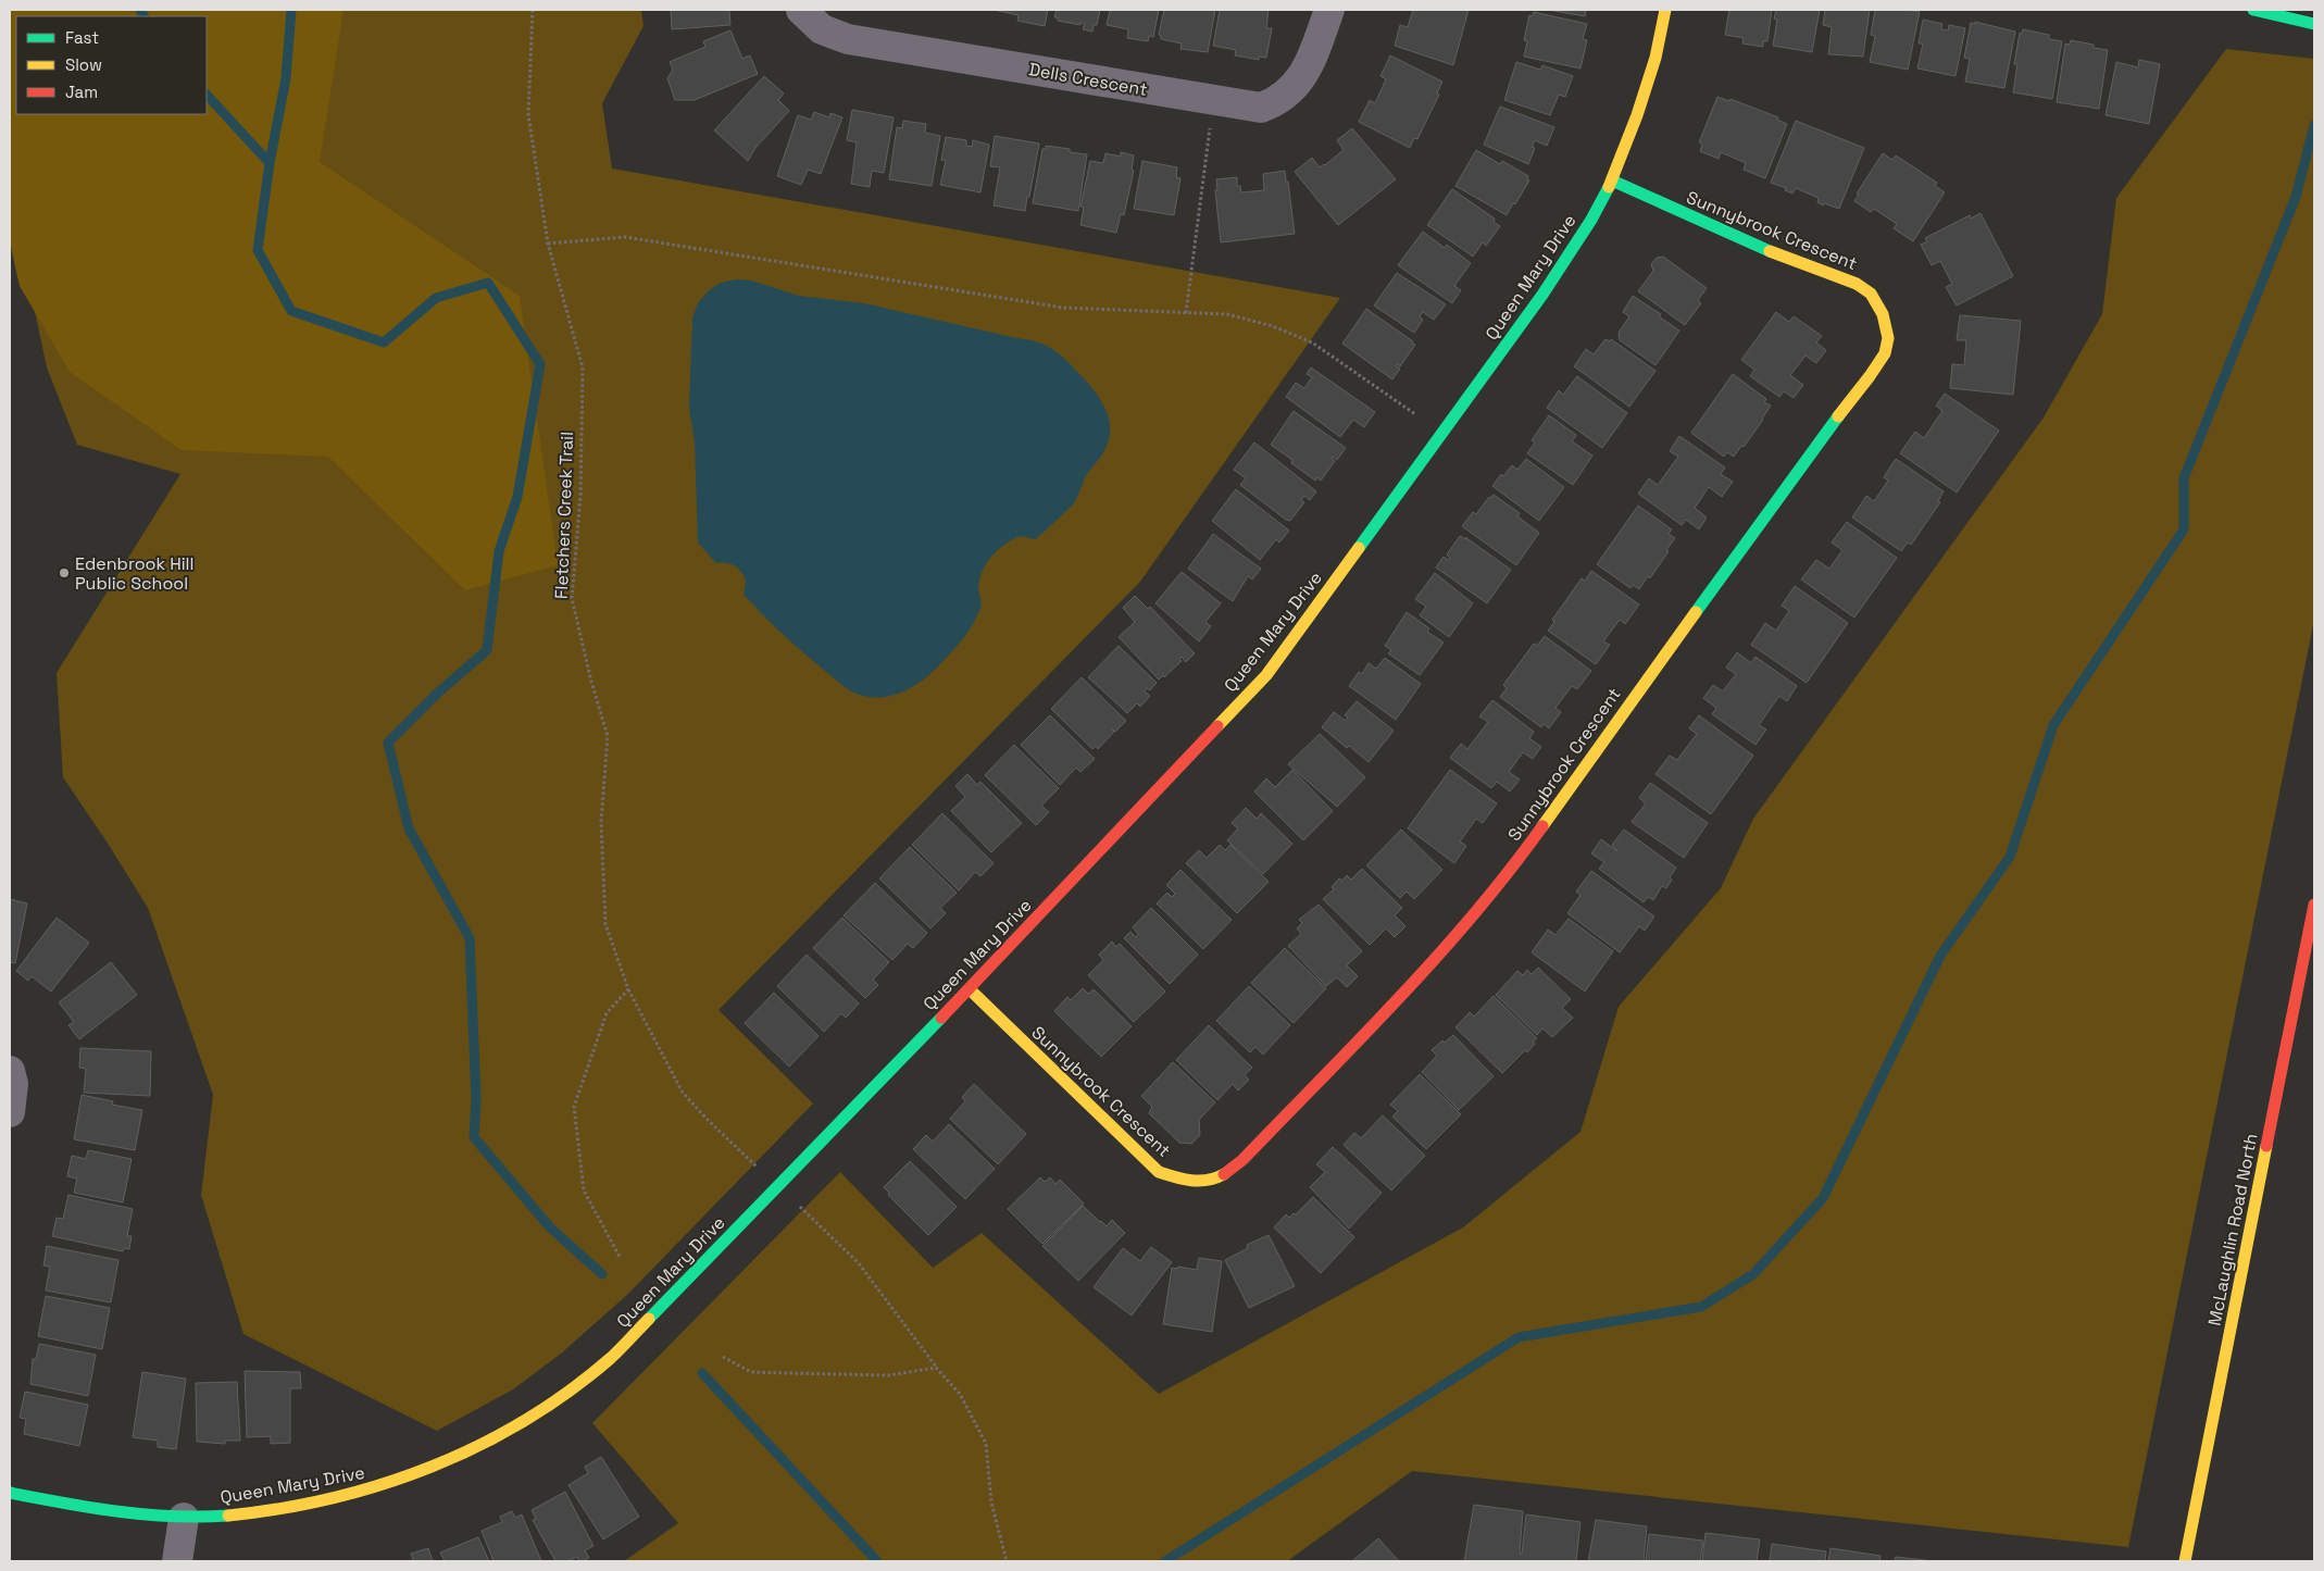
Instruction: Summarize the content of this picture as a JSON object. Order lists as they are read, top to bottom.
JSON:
{
  "streets": {
    "street": [
      "Dells Crescent",
      "Sunnybrook Crescent",
      "Queen Mary Drive",
      "McLaughlin Road North"
    ],
    "path": ["Fletchers Creek Trail"]
  },
  "crossings": [
    ["Sunnybrook Crescent", "Queen Mary Drive"]
  ],
  "places": ["Edenbrook Hill Public School"],
  "legend": ["Fast", "Slow", "Jam"]
}
